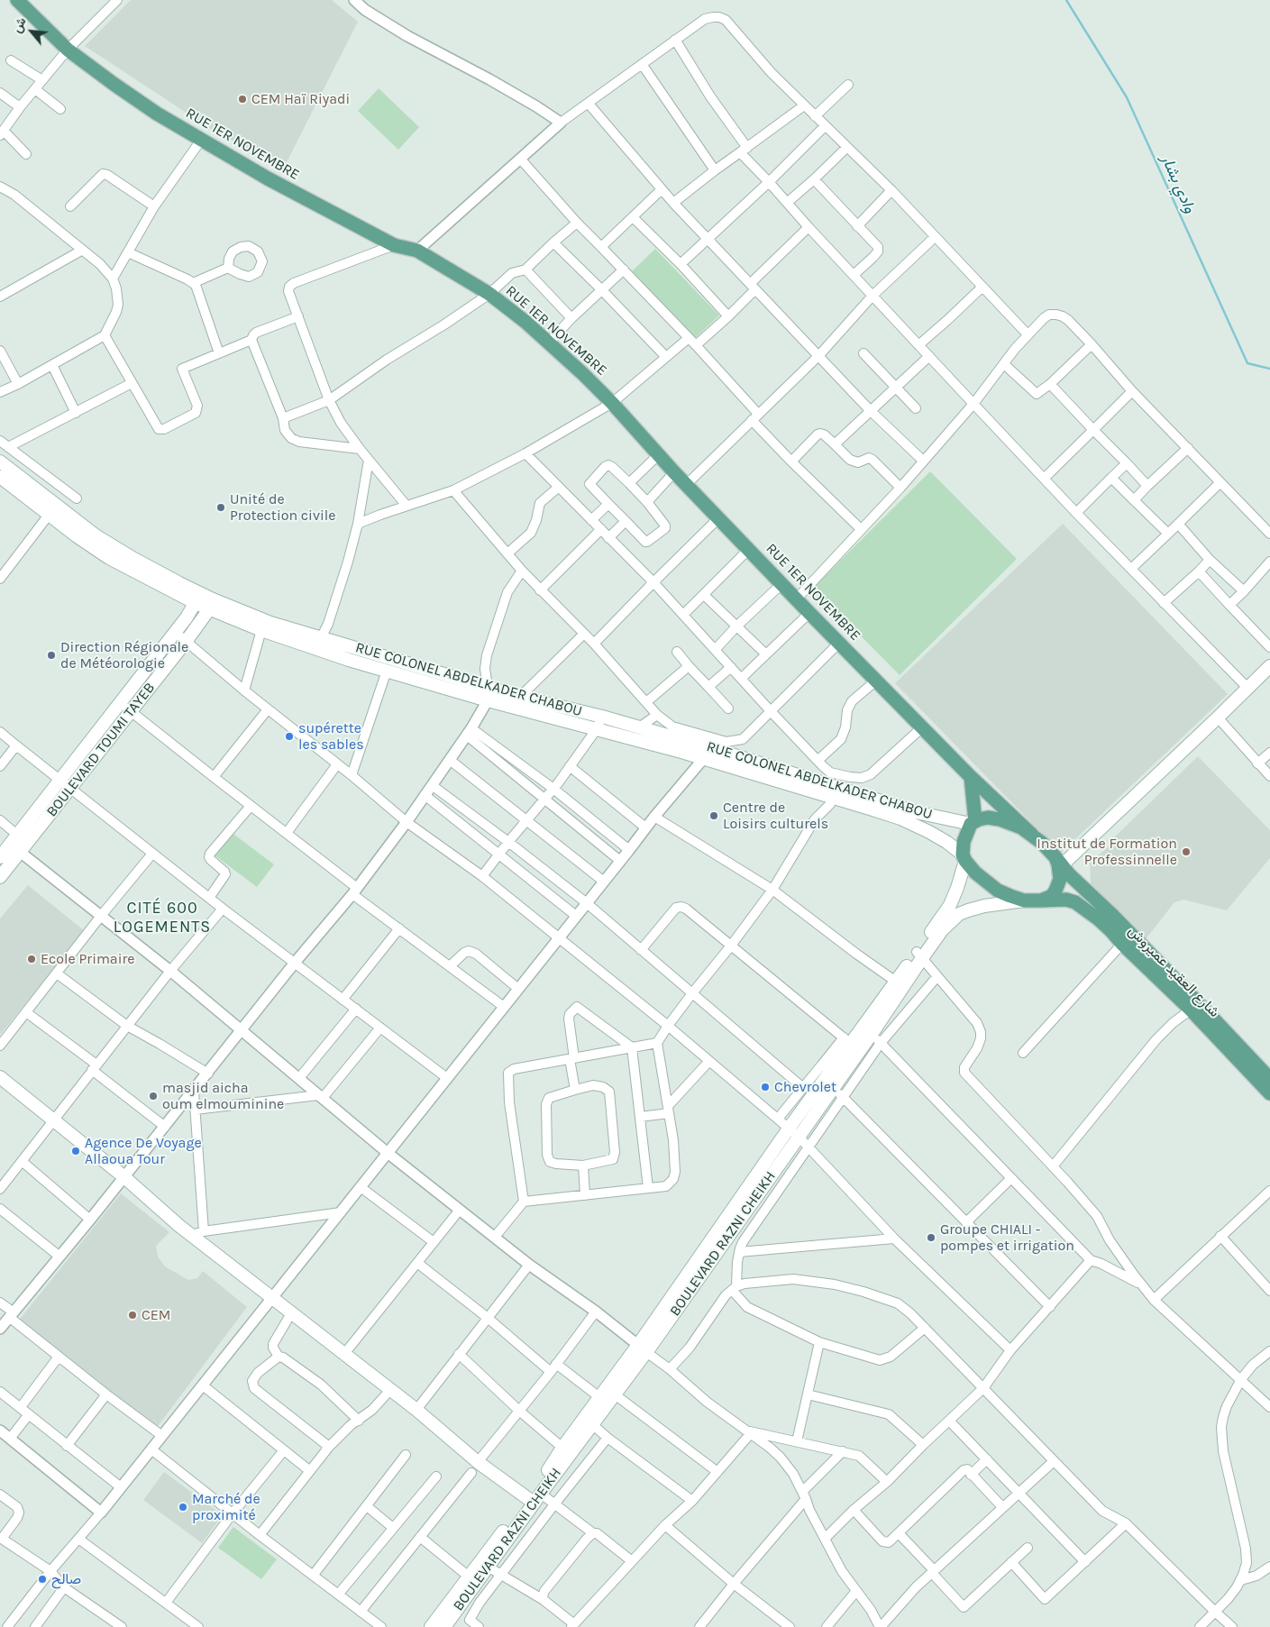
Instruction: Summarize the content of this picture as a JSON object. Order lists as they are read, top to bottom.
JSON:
{
  "streets": {
    "main road": [
      "RUE 1ER NOVEMBRE",
      "RUE COLONEL ABDELKADER CHABOU",
      "BOULEVARD TOUMI TAYEB",
      "شارع العقيد عميروش",
      "BOULEVARD RAZNI CHEIKH"
    ]
  },
  "crossings": [
    ["RUE 1ER NOVEMBRE", "RUE COLONEL ABDELKADER CHABOU"],
    ["RUE 1ER NOVEMBRE", "شارع العقيد عميروش"],
    ["RUE 1ER NOVEMBRE", "BOULEVARD RAZNI CHEIKH"],
    ["RUE COLONEL ABDELKADER CHABOU", "BOULEVARD TOUMI TAYEB"],
    ["RUE COLONEL ABDELKADER CHABOU", "شارع العقيد عميروش"],
    ["RUE COLONEL ABDELKADER CHABOU", "BOULEVARD RAZNI CHEIKH"],
    ["شارع العقيد عميروش", "BOULEVARD RAZNI CHEIKH"]
  ],
  "districts": ["CITÉ 600 LOGEMENTS"],
  "water": ["وادي بشار"],
  "places": [
    "CEM Haï Riyadi",
    "Unité de Protection civile",
    "Direction Régionale de Météorologie",
    "supérette les sables",
    "Centre de Loisirs culturels",
    "Institut de Formation Professinnelle",
    "Ecole Primaire",
    "Chevrolet",
    "masjid aicha oum elmouminine",
    "Agence De Voyage Allaoua Tour",
    "Groupe CHIALI - pompes et irrigation",
    "CEM",
    "Marché de proximité",
    "صالح"
  ],
  "north": "top left"
}
